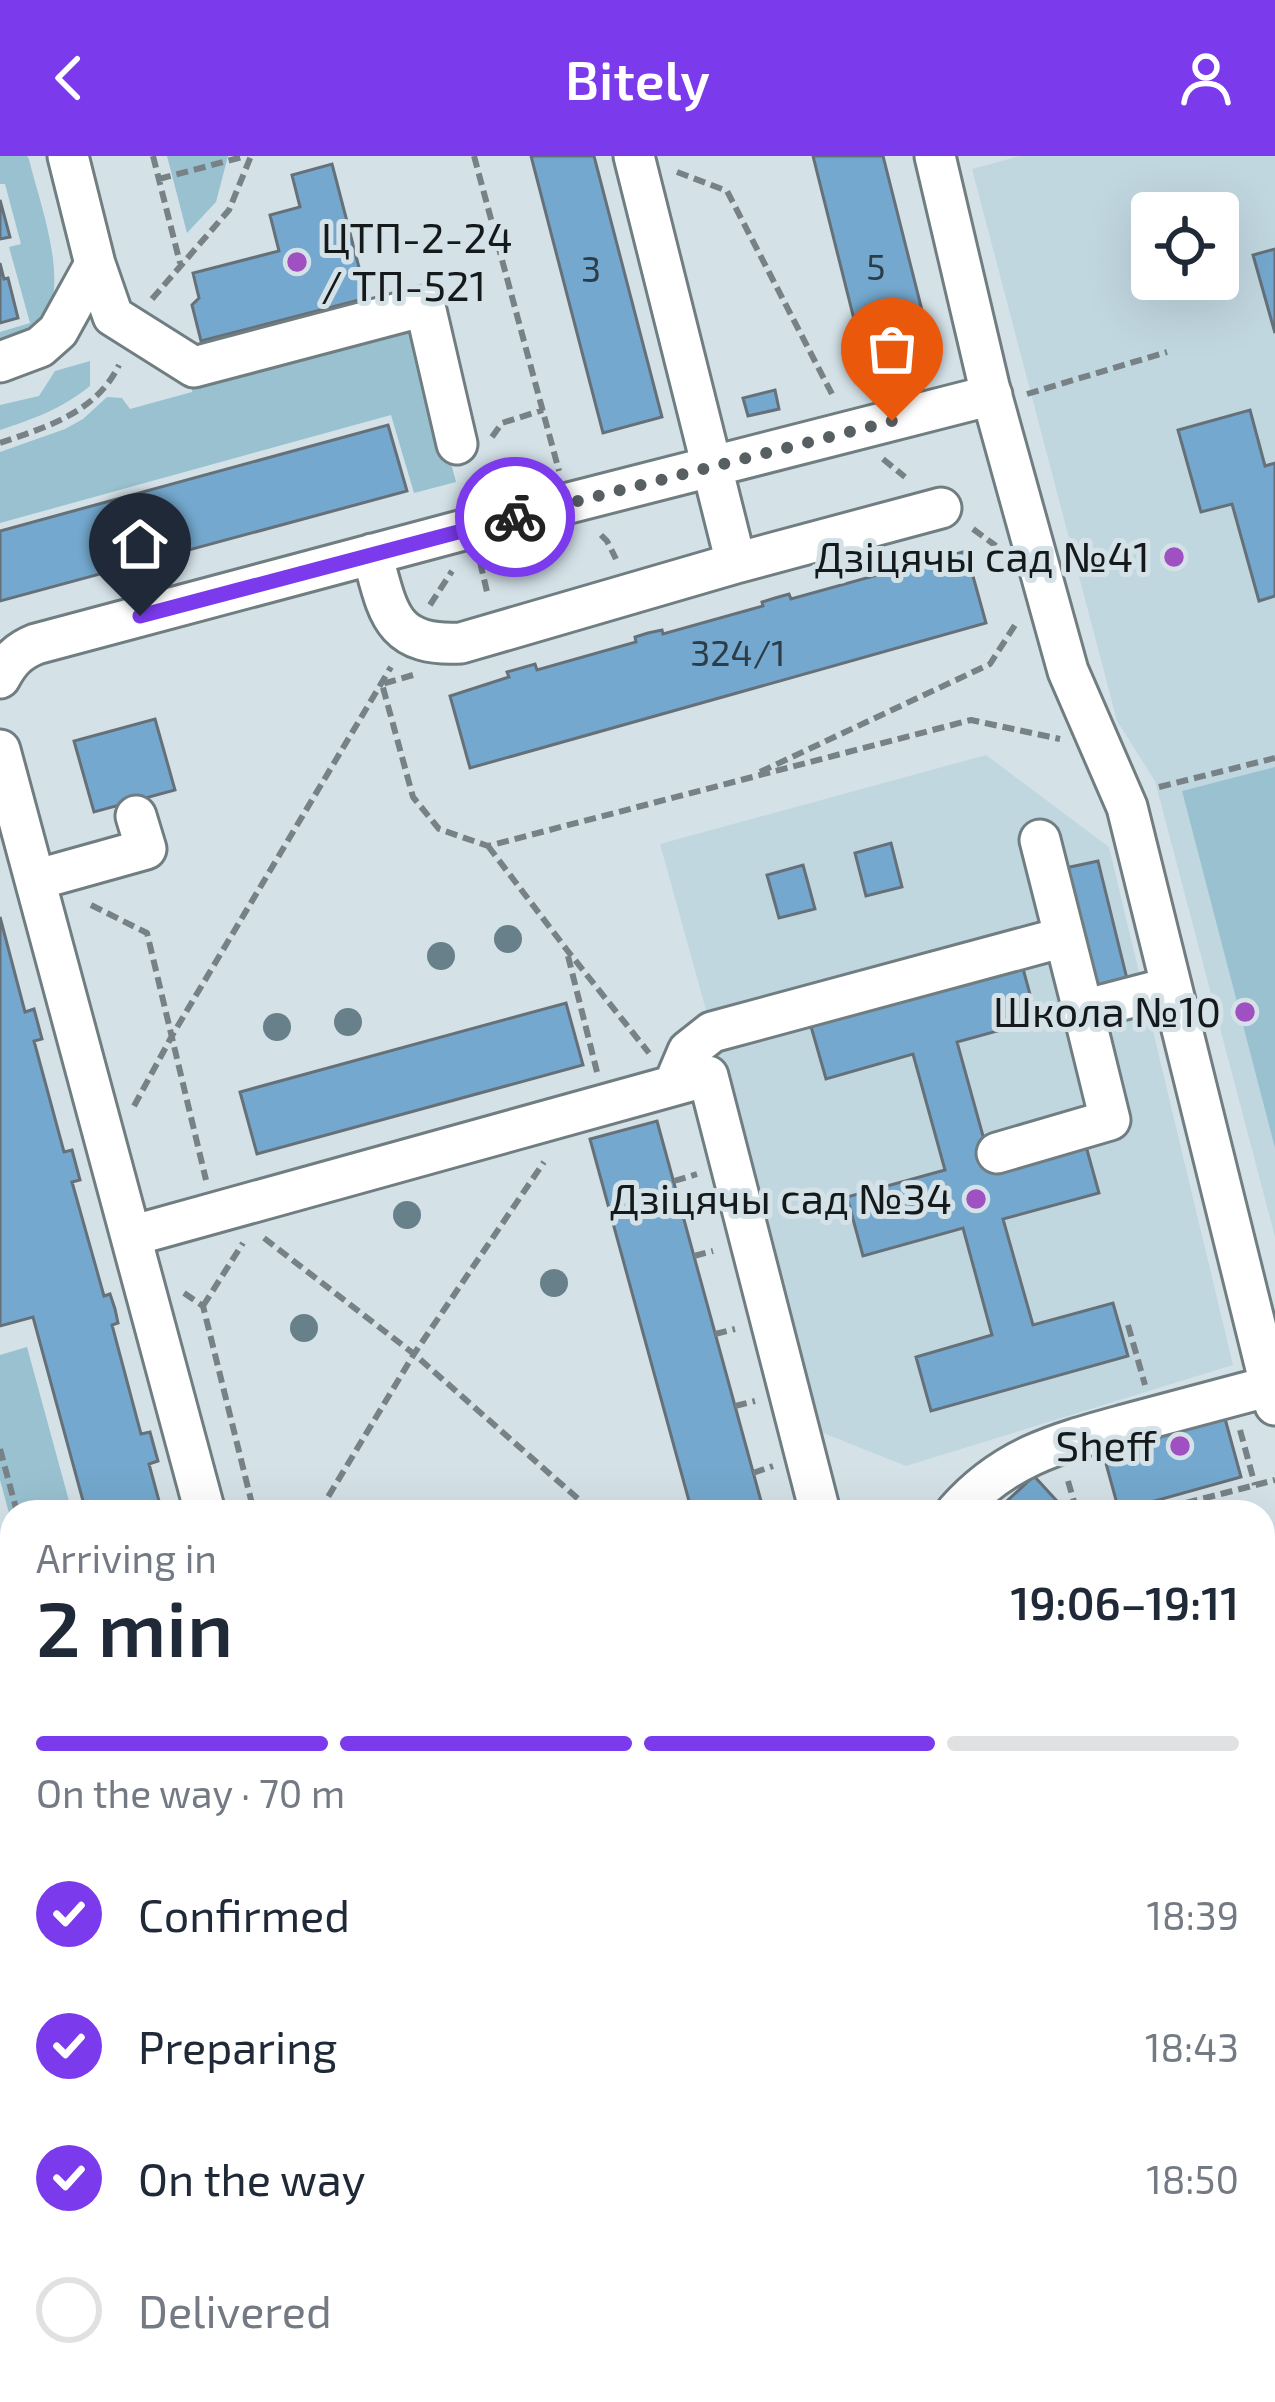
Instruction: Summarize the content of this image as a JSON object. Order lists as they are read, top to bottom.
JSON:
{
  "places": [
    "ЦТП-2-24 / ТП-521",
    "Дзіцячы сад №41",
    "Школа №10",
    "Дзіцячы сад №34",
    "Sheff"
  ],
  "house_numbers": ["5", "3", "324/1"],
  "page": {
    "header": "Bitely",
    "heading": ["2 min", "Arriving in", "19:06–19:11"],
    "bar": "On the way · 70 m",
    "list": [
      ["Confirmed", "18:39"],
      ["Preparing", "18:43"],
      ["On the way", "18:50"],
      "Delivered"
    ]
  }
}
